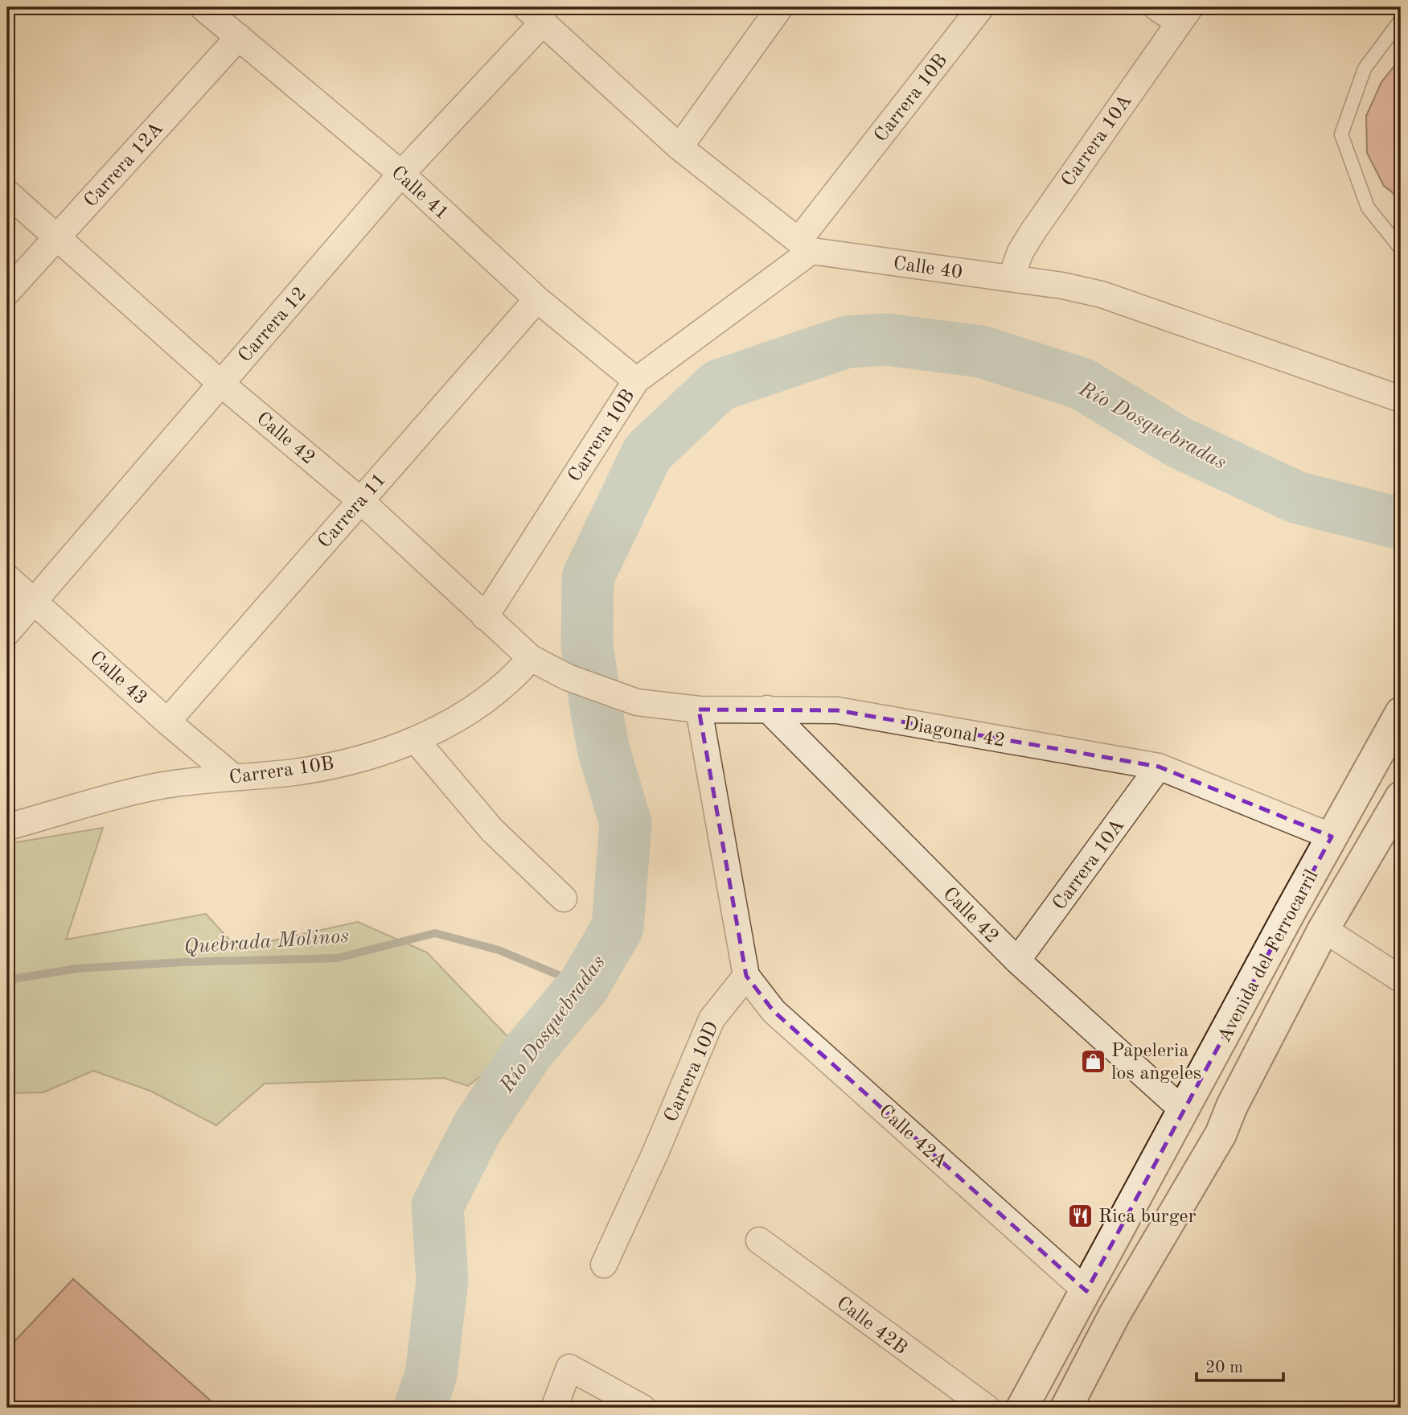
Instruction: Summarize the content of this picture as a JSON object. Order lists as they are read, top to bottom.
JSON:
{
  "streets": {
    "main road": ["Avenida del Ferrocarril"],
    "street": [
      "Carrera 10B",
      "Carrera 10A",
      "Carrera 12A",
      "Calle 41",
      "Calle 40",
      "Carrera 12",
      "Calle 42",
      "Carrera 11",
      "Calle 43",
      "Diagonal 42",
      "Carrera 10D",
      "Calle 42A",
      "Calle 42B"
    ]
  },
  "crossings": [
    ["Carrera 10B", "Calle 41"],
    ["Carrera 10B", "Calle 40"],
    ["Carrera 10B", "Calle 42"],
    ["Carrera 10B", "Calle 43"],
    ["Carrera 10A", "Calle 40"],
    ["Carrera 10A", "Calle 42"],
    ["Carrera 10A", "Diagonal 42"],
    ["Carrera 12A", "Calle 41"],
    ["Carrera 12A", "Calle 42"],
    ["Calle 41", "Carrera 12"],
    ["Calle 41", "Carrera 11"],
    ["Carrera 12", "Calle 42"],
    ["Carrera 12", "Calle 43"],
    ["Calle 42", "Carrera 11"],
    ["Calle 42", "Diagonal 42"],
    ["Calle 42", "Avenida del Ferrocarril"],
    ["Carrera 11", "Calle 43"],
    ["Diagonal 42", "Avenida del Ferrocarril"],
    ["Avenida del Ferrocarril", "Calle 42A"],
    ["Carrera 10D", "Calle 42A"]
  ],
  "water": ["Río Dosquebradas", "Quebrada Molinos"],
  "places": {
    "shop": ["Papeleria los angeles"],
    "restaurant": ["Rica burger"]
  },
  "scale_bar": "20 m"
}
